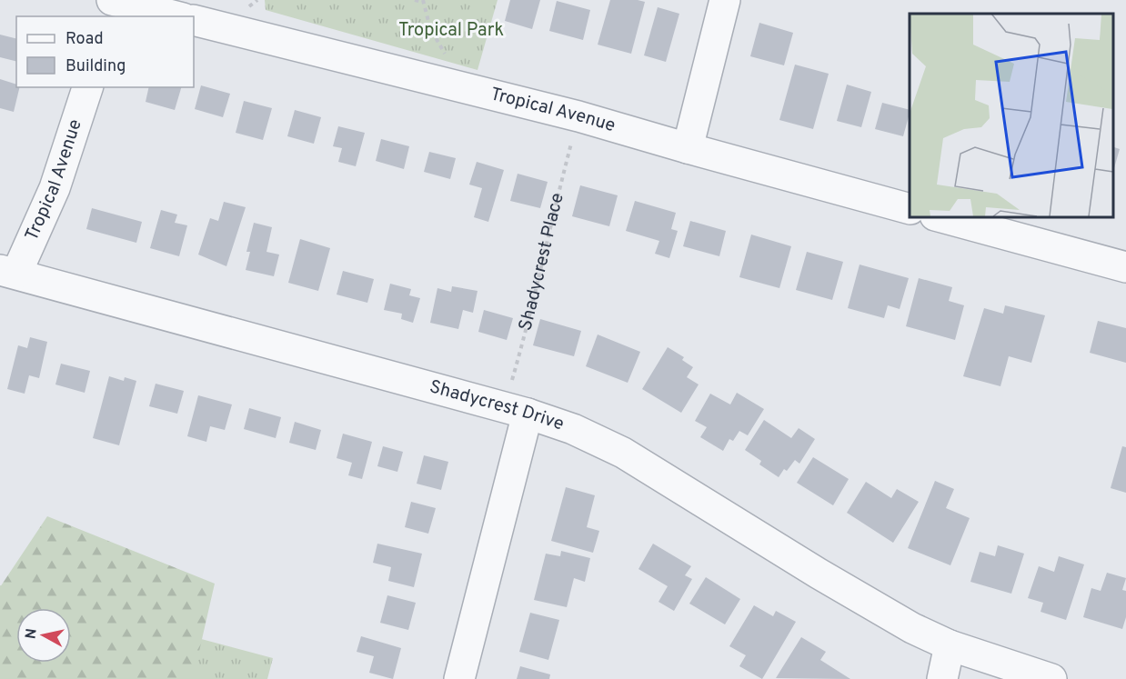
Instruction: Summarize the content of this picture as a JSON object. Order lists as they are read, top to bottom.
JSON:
{
  "streets": {
    "street": ["Tropical Avenue", "Shadycrest Drive"],
    "path": ["Shadycrest Place"]
  },
  "crossings": [
    ["Tropical Avenue", "Shadycrest Place"],
    ["Tropical Avenue", "Shadycrest Drive"],
    ["Shadycrest Place", "Shadycrest Drive"]
  ],
  "parks": ["Tropical Park"],
  "legend": ["Road", "Building"],
  "north": "left"
}
